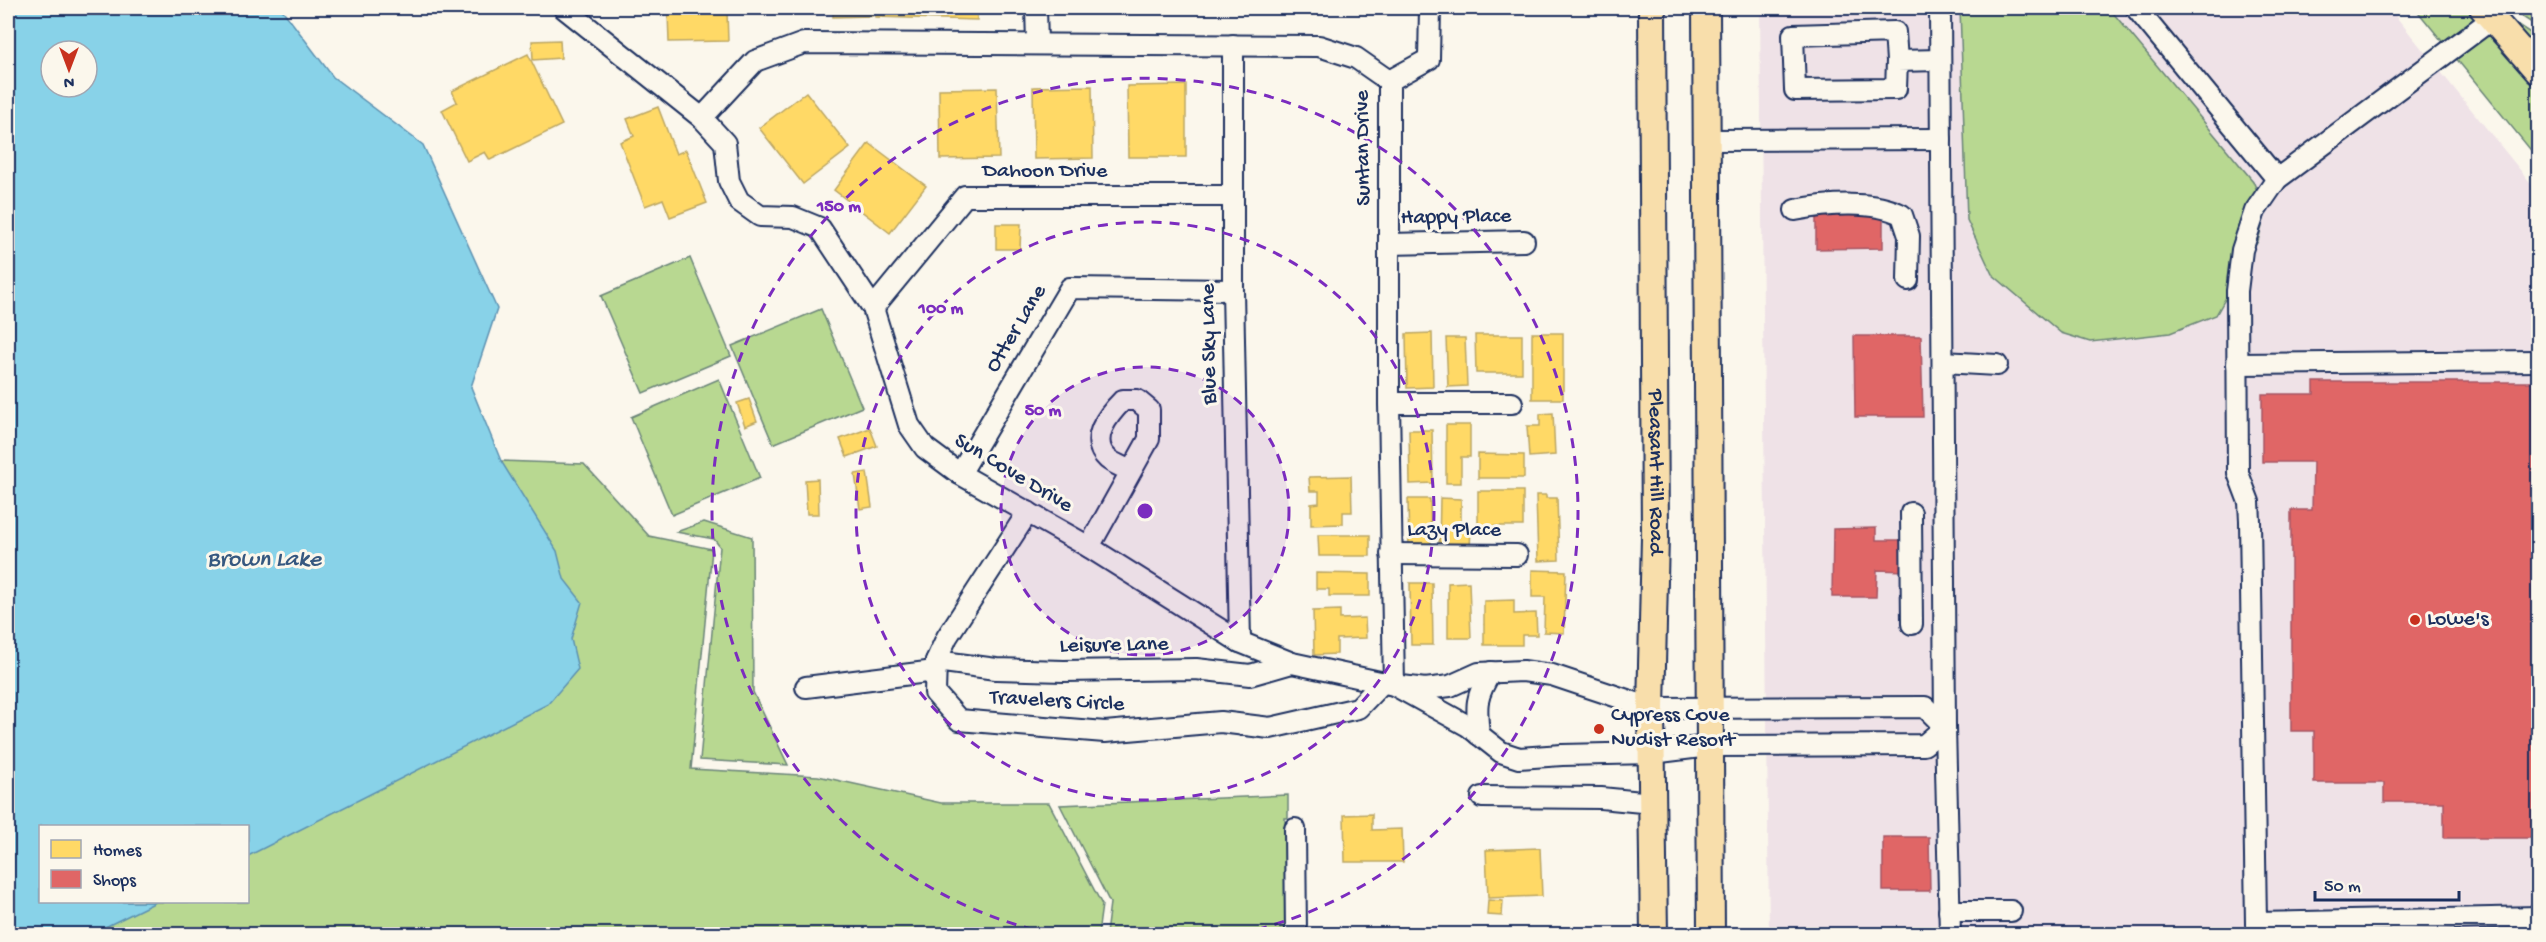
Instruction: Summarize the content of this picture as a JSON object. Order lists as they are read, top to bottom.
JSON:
{
  "streets": {
    "main road": ["Pleasant Hill Road"],
    "street": [
      "Suntan Drive",
      "Dahoon Drive",
      "Happy Place",
      "Otter Lane",
      "Blue Sky Lane",
      "Sun Cove Drive",
      "Lazy Place",
      "Leisure Lane",
      "Travelers Circle"
    ]
  },
  "crossings": [
    ["Suntan Drive", "Happy Place"],
    ["Suntan Drive", "Blue Sky Lane"],
    ["Suntan Drive", "Sun Cove Drive"],
    ["Suntan Drive", "Lazy Place"],
    ["Suntan Drive", "Travelers Circle"],
    ["Dahoon Drive", "Blue Sky Lane"],
    ["Dahoon Drive", "Sun Cove Drive"],
    ["Otter Lane", "Blue Sky Lane"],
    ["Otter Lane", "Sun Cove Drive"],
    ["Blue Sky Lane", "Sun Cove Drive"],
    ["Pleasant Hill Road", "Sun Cove Drive"],
    ["Sun Cove Drive", "Leisure Lane"],
    ["Sun Cove Drive", "Travelers Circle"],
    ["Leisure Lane", "Travelers Circle"]
  ],
  "water": ["Brown Lake"],
  "places": ["Lowe's", "Cypress Cove Nudist Resort"],
  "legend": ["Homes", "Shops"],
  "scale_bar": "50 m",
  "north": "bottom",
  "rings": ["150 m", "100 m", "50 m"]
}
